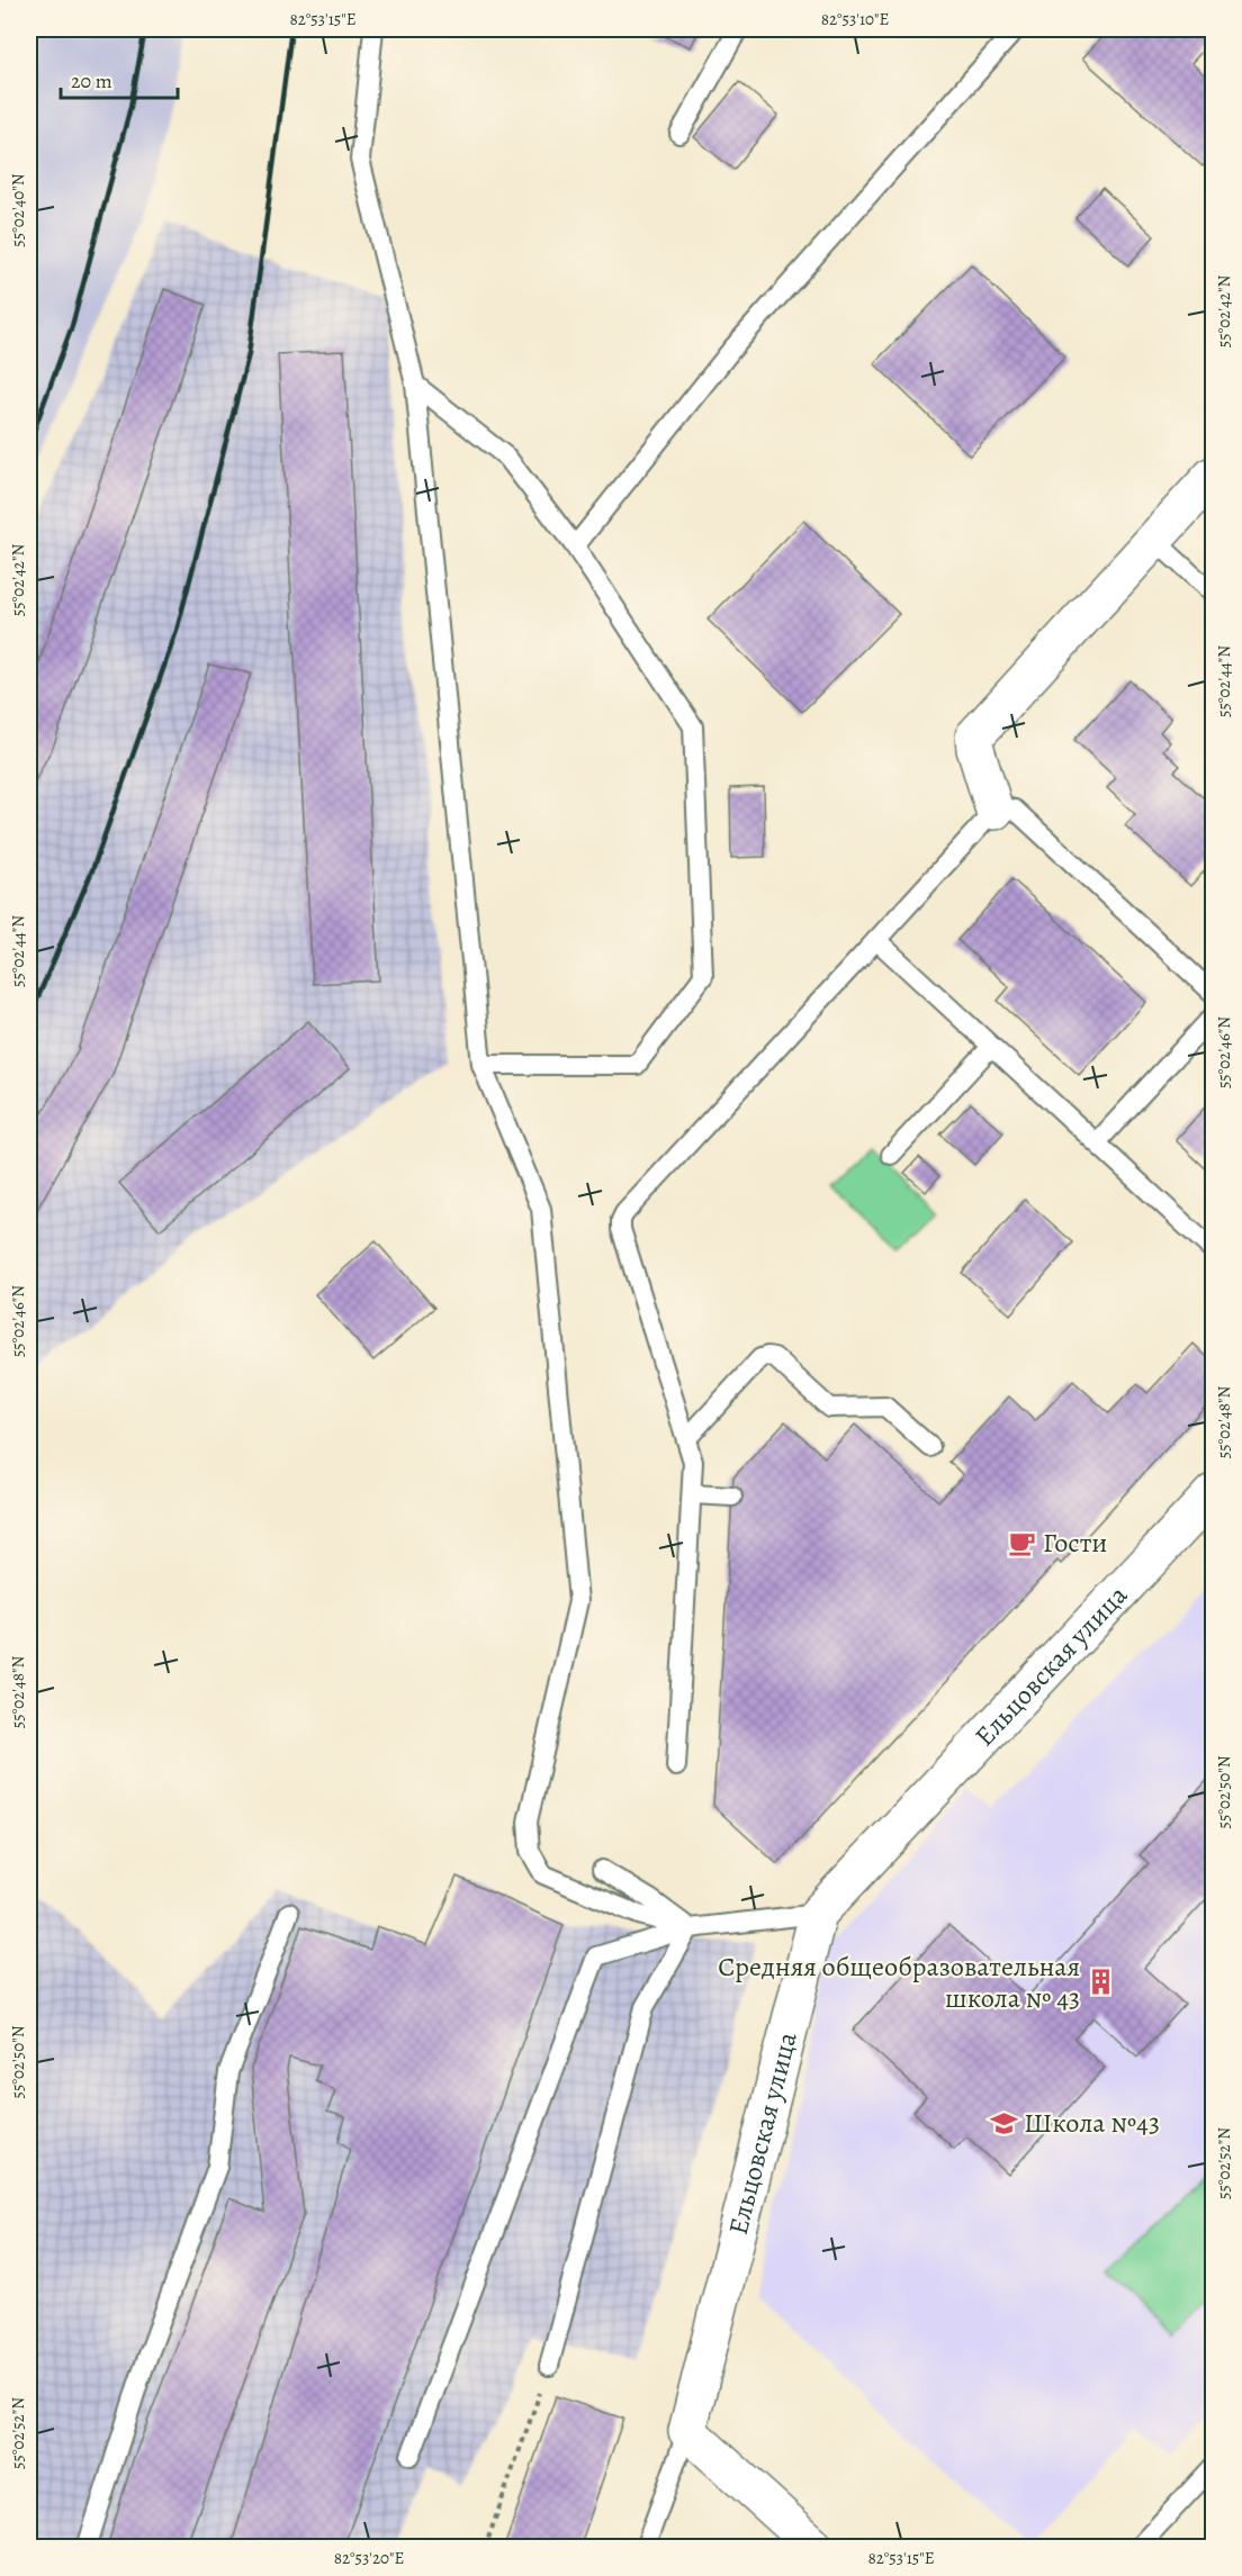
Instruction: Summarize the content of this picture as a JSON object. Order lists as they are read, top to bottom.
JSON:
{
  "streets": {
    "street": ["Ельцовская улица"]
  },
  "places": {
    "cafe": ["Гости"],
    "building": ["Средняя общеобразовательная школа № 43"],
    "school or university": ["Школа №43"]
  },
  "scale_bar": "20 m",
  "coordinates": [
    "82°53'15\"E",
    "82°53'10\"E",
    "55°02'40\"N",
    "55°02'42\"N",
    "55°02'44\"N",
    "55°02'46\"N",
    "55°02'48\"N",
    "55°02'50\"N",
    "55°02'52\"N",
    "82°53'20\"E"
  ]
}
